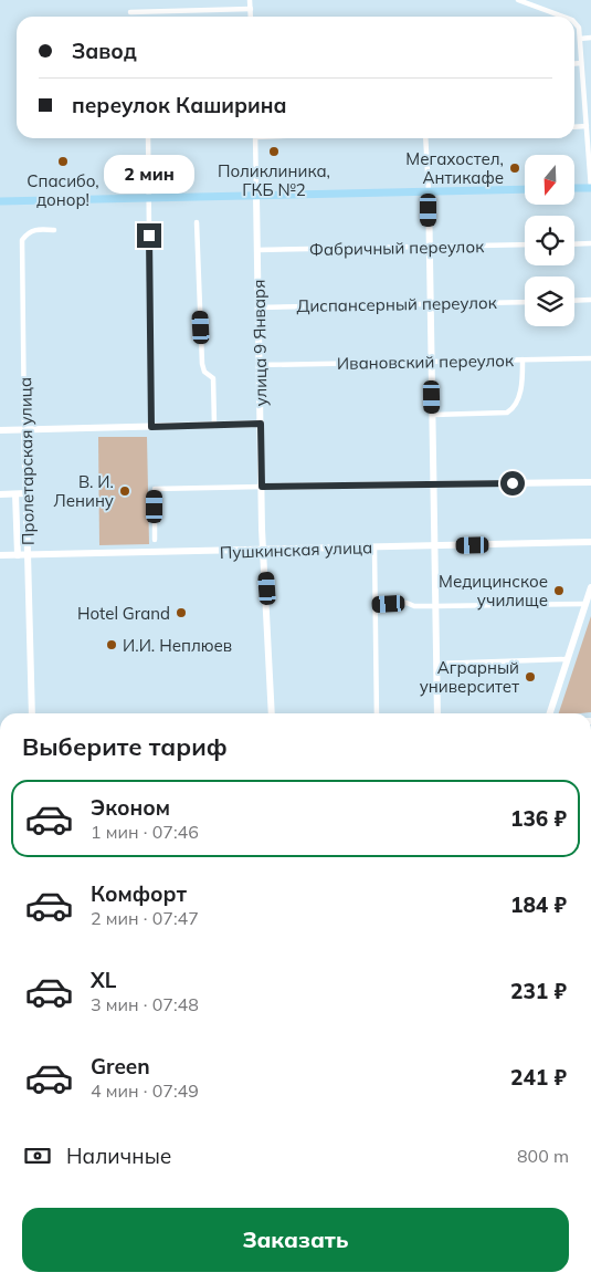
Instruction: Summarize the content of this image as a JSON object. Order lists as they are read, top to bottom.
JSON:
{
  "streets": {
    "main road": ["улица 9 Января", "Пролетарская улица", "Пушкинская улица"],
    "street": ["Фабричный переулок", "Диспансерный переулок", "Ивановский переулок"]
  },
  "crossings": [
    ["Фабричный переулок", "улица 9 Января"],
    ["Диспансерный переулок", "улица 9 Января"],
    ["улица 9 Января", "Ивановский переулок"],
    ["улица 9 Января", "Пушкинская улица"],
    ["Пролетарская улица", "Пушкинская улица"]
  ],
  "places": [
    "Поликлиника, ГКБ №2",
    "Спасибо, донор!",
    "Мегахостел, Антикафе",
    "В. И. Ленину",
    "Медицинское училище",
    "Hotel Grand",
    "И.И. Неплюев",
    "Аграрный университет"
  ],
  "north": "bottom",
  "page": {
    "banner": ["Завод", "переулок Каширина"],
    "bubble": "2 мин",
    "heading": "Выберите тариф",
    "list": [
      {
        "name": "Эконом",
        "note": "1 мин · 07:46",
        "value": "136 ₽"
      },
      {
        "name": "Комфорт",
        "note": "2 мин · 07:47",
        "value": "184 ₽"
      },
      {
        "name": "XL",
        "note": "3 мин · 07:48",
        "value": "231 ₽"
      },
      {
        "name": "Green",
        "note": "4 мин · 07:49",
        "value": "241 ₽"
      }
    ],
    "pay": ["Наличные", "800 m"],
    "buttons": "Заказать"
  }
}
